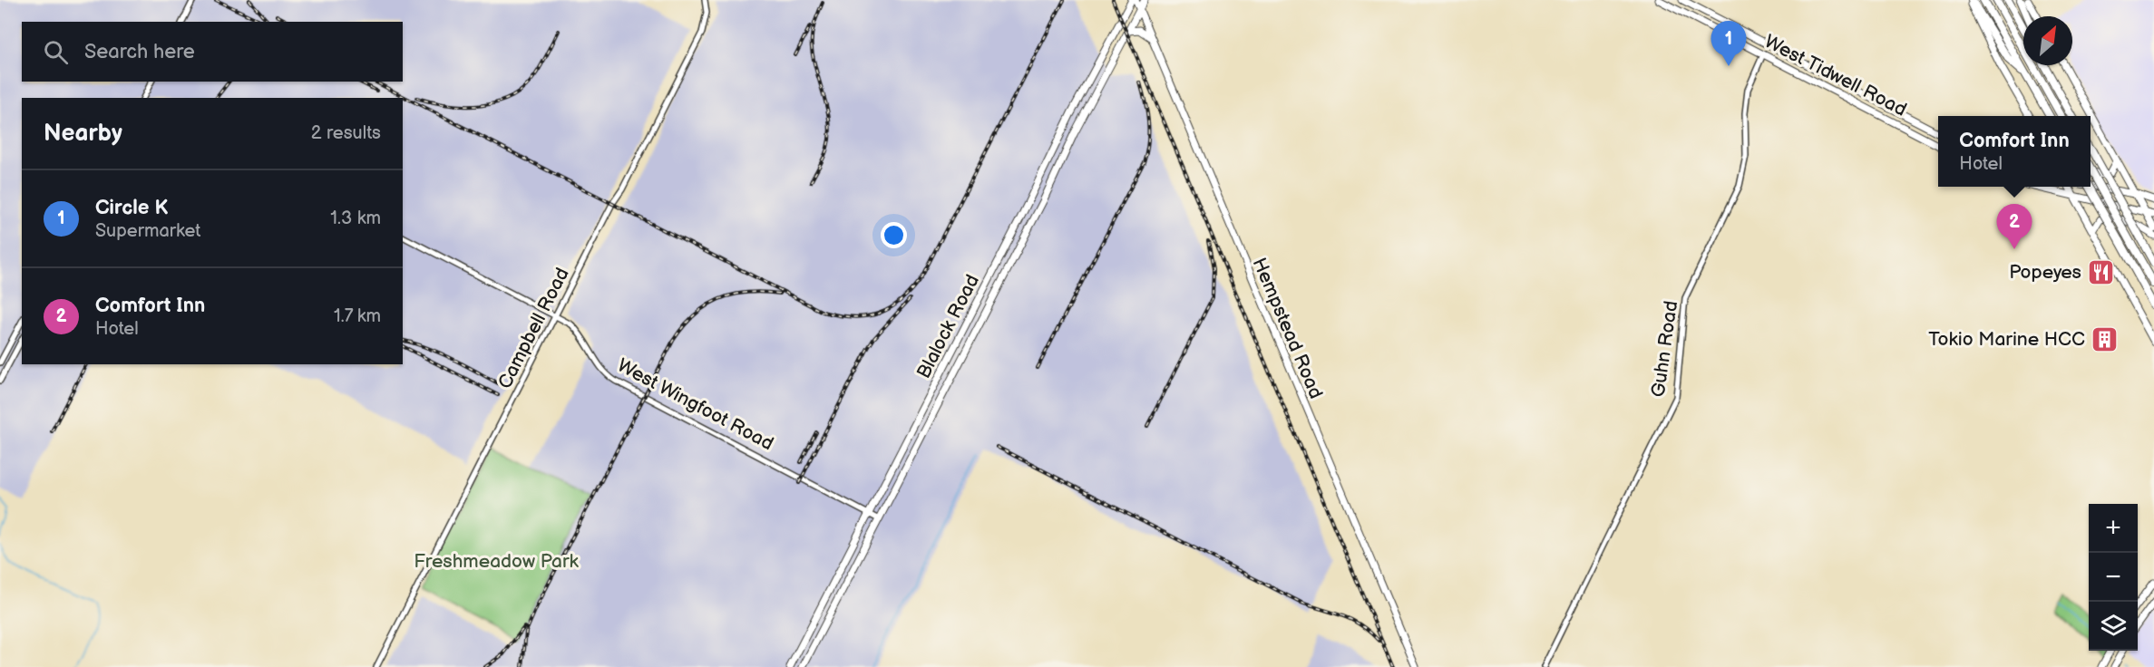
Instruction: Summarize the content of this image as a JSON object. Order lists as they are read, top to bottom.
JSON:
{
  "streets": {
    "main road": ["West Tidwell Road", "Blalock Road", "Hempstead Road"],
    "street": ["Campbell Road", "Guhn Road", "West Wingfoot Road"]
  },
  "crossings": [
    ["West Tidwell Road", "Guhn Road"],
    ["Blalock Road", "Hempstead Road"],
    ["Blalock Road", "West Wingfoot Road"],
    ["Campbell Road", "West Wingfoot Road"]
  ],
  "parks": ["Freshmeadow Park"],
  "places": {
    "restaurant": ["Popeyes"],
    "building": ["Tokio Marine HCC"]
  },
  "north": "top right",
  "page": {
    "pins": ["1", "2"],
    "search": "Search here",
    "heading": ["Nearby", "2 results"],
    "popup": ["Comfort Inn", "Hotel"],
    "list": [
      {
        "mark": "1",
        "name": "Circle K",
        "note": "Supermarket",
        "value": "1.3 km"
      },
      {
        "mark": "2",
        "name": "Comfort Inn",
        "note": "Hotel",
        "value": "1.7 km"
      }
    ],
    "map_buttons": ["+", "−"]
  }
}
